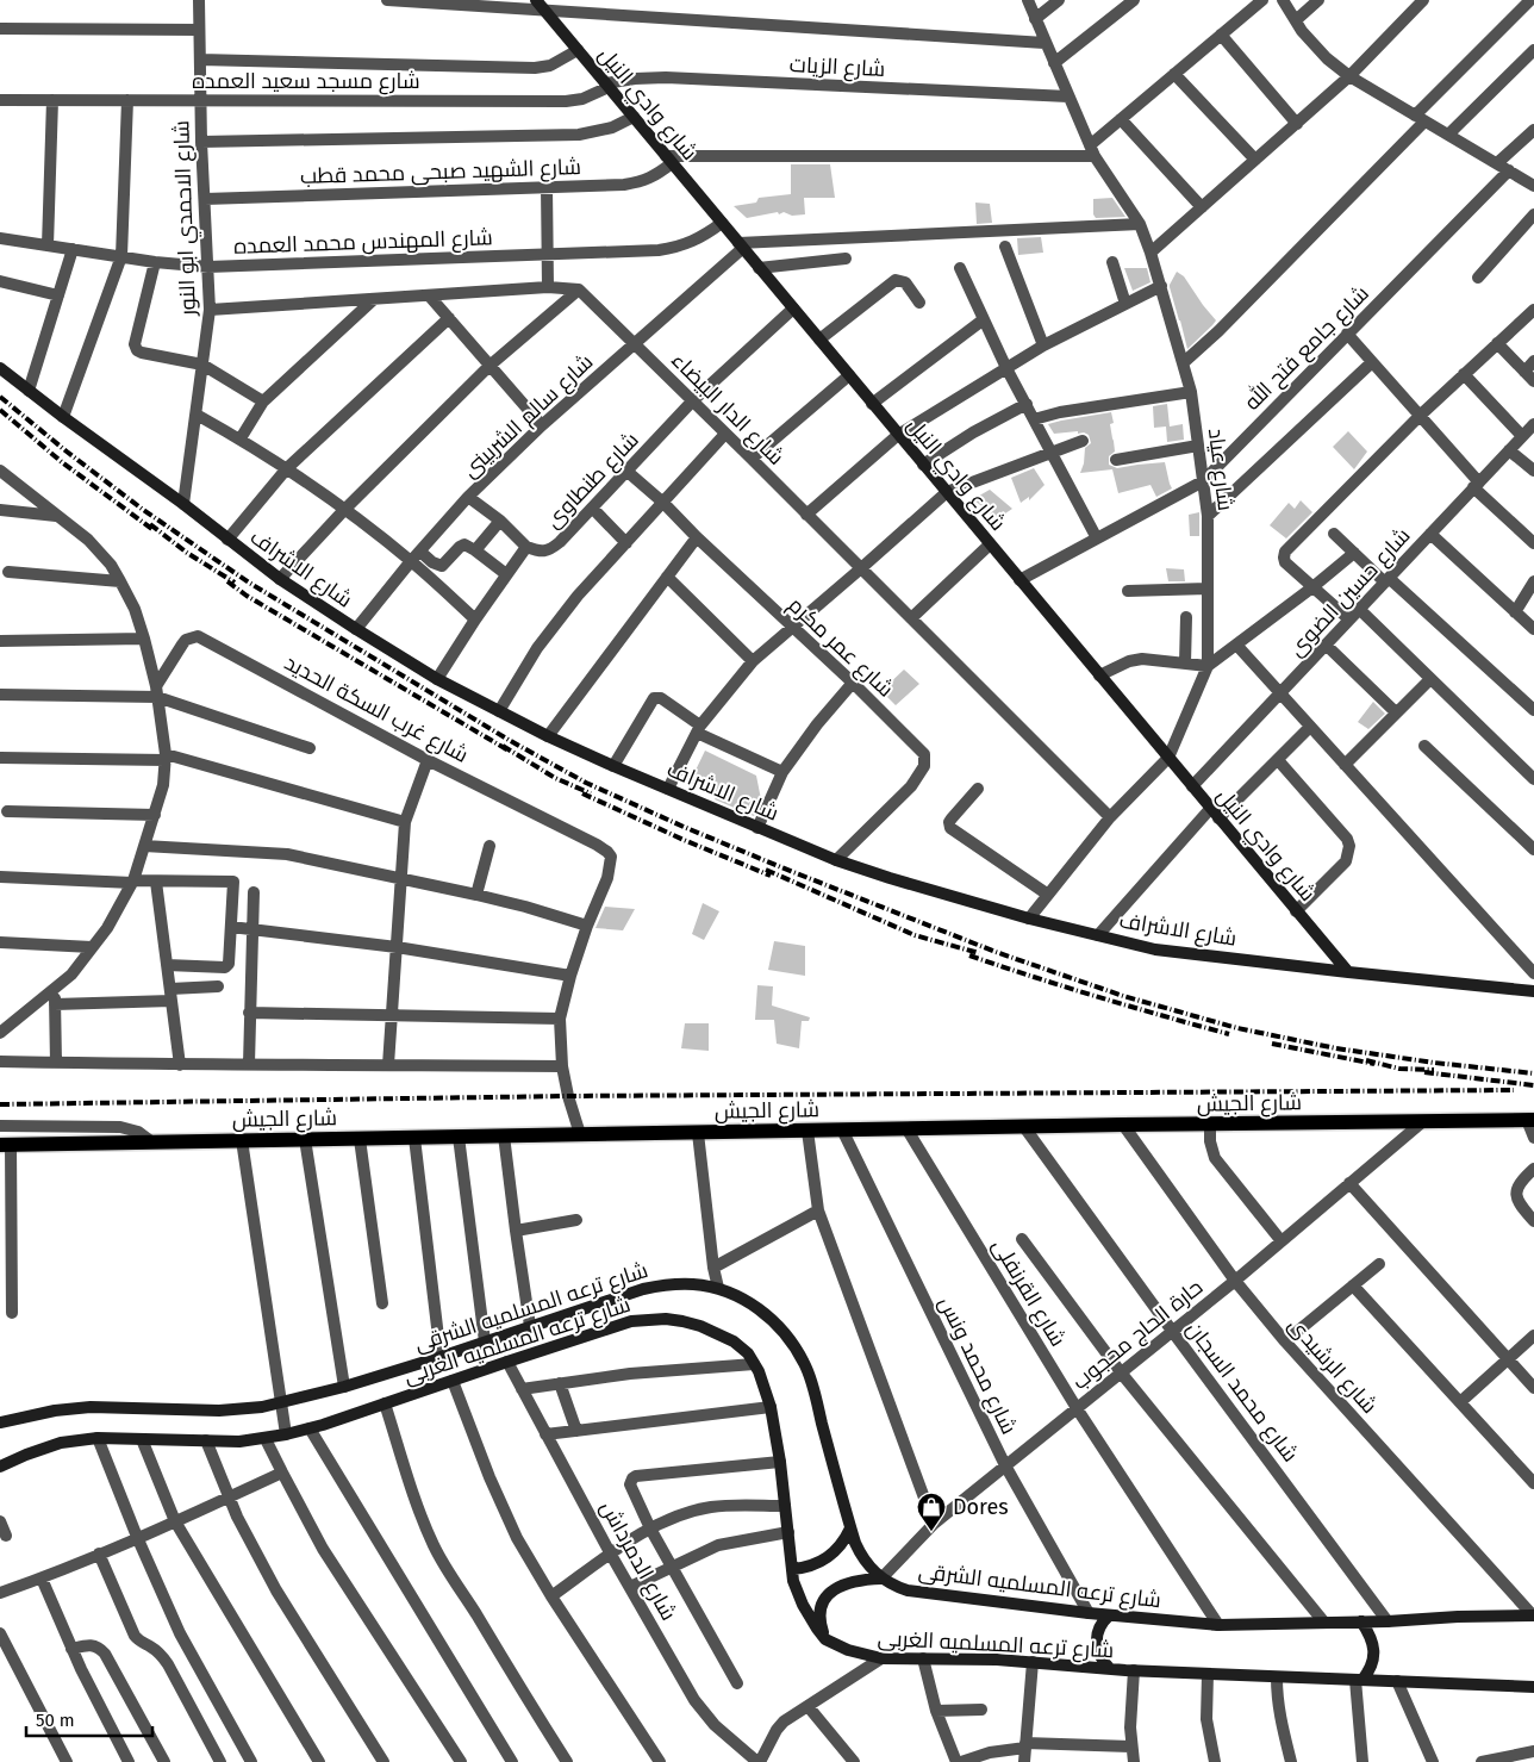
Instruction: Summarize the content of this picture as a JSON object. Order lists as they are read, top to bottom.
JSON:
{
  "streets": {
    "main road": ["شارع الجيش"],
    "street": [
      "شارع الزيات",
      "شارع مسجد سعيد العمده",
      "شارع وادي النيل",
      "شارع الشهيد صبحى محمد قطب",
      "شارع الاحمدي ابو النور",
      "شارع المهندس محمد العمده",
      "شارع جامع فتح الله",
      "شارع الدار البيضاء",
      "شارع سالم الشربينى",
      "شارع عياد",
      "شارع طنطاوى",
      "شارع الاشراف",
      "شارع حسين الضوى",
      "شارع عمر مكرم",
      "شارع غرب السكة الحديد",
      "شارع القرنفلى",
      "شارع ترعه المسلميه الشرقى",
      "حارة الحاج محجوب",
      "شارع ترعه المسلميه الغربى",
      "شارع محمد ونس",
      "شارع الرشيدى",
      "شارع محمد السجان",
      "شارع الدمرداش"
    ]
  },
  "crossings": [
    ["شارع الزيات", "شارع مسجد سعيد العمده"],
    ["شارع الزيات", "شارع وادي النيل"],
    ["شارع الزيات", "شارع عياد"],
    ["شارع مسجد سعيد العمده", "شارع وادي النيل"],
    ["شارع مسجد سعيد العمده", "شارع الاحمدي ابو النور"],
    ["شارع وادي النيل", "شارع الشهيد صبحى محمد قطب"],
    ["شارع وادي النيل", "شارع المهندس محمد العمده"],
    ["شارع وادي النيل", "شارع جامع فتح الله"],
    ["شارع وادي النيل", "شارع سالم الشربينى"],
    ["شارع وادي النيل", "شارع عياد"],
    ["شارع وادي النيل", "شارع طنطاوى"],
    ["شارع وادي النيل", "شارع الاشراف"],
    ["شارع وادي النيل", "شارع حسين الضوى"],
    ["شارع الشهيد صبحى محمد قطب", "شارع الاحمدي ابو النور"],
    ["شارع الاحمدي ابو النور", "شارع المهندس محمد العمده"],
    ["شارع الاحمدي ابو النور", "شارع الاشراف"],
    ["شارع جامع فتح الله", "شارع عياد"],
    ["شارع الدار البيضاء", "شارع سالم الشربينى"],
    ["شارع الدار البيضاء", "شارع عياد"],
    ["شارع الدار البيضاء", "شارع طنطاوى"],
    ["شارع سالم الشربينى", "شارع الاشراف"],
    ["شارع عياد", "شارع الاشراف"],
    ["شارع طنطاوى", "شارع عمر مكرم"],
    ["شارع الاشراف", "شارع عمر مكرم"],
    ["شارع الجيش", "شارع القرنفلى"],
    ["شارع الجيش", "حارة الحاج محجوب"],
    ["شارع الجيش", "شارع محمد ونس"],
    ["شارع الجيش", "شارع الرشيدى"],
    ["شارع الجيش", "شارع محمد السجان"],
    ["شارع القرنفلى", "شارع ترعه المسلميه الشرقى"],
    ["شارع القرنفلى", "حارة الحاج محجوب"],
    ["شارع ترعه المسلميه الشرقى", "حارة الحاج محجوب"],
    ["شارع ترعه المسلميه الشرقى", "شارع محمد ونس"],
    ["شارع ترعه المسلميه الشرقى", "شارع الرشيدى"],
    ["شارع ترعه المسلميه الشرقى", "شارع محمد السجان"],
    ["حارة الحاج محجوب", "شارع محمد ونس"],
    ["حارة الحاج محجوب", "شارع الرشيدى"],
    ["حارة الحاج محجوب", "شارع محمد السجان"],
    ["شارع ترعه المسلميه الغربى", "شارع الدمرداش"]
  ],
  "places": {
    "shop": ["Dores"]
  },
  "scale_bar": "50 m"
}
